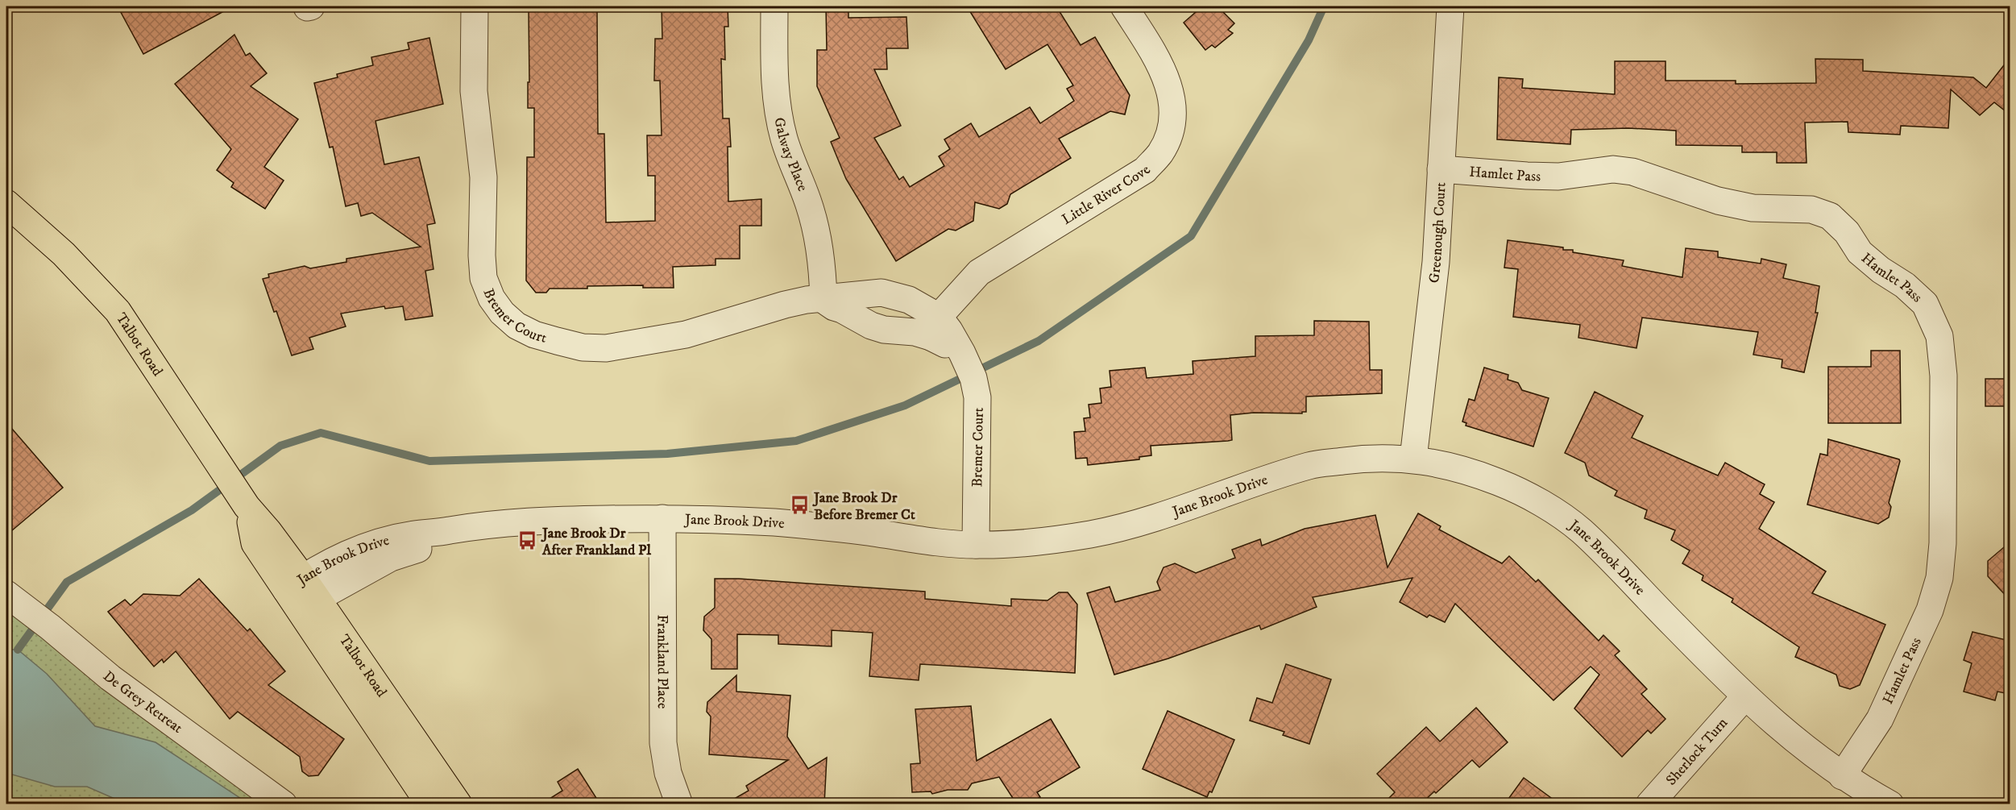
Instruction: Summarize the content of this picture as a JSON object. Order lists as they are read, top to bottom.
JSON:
{
  "streets": {
    "main road": ["Talbot Road"],
    "street": [
      "Galway Place",
      "Hamlet Pass",
      "Little River Cove",
      "Greenough Court",
      "Bremer Court",
      "Jane Brook Drive",
      "Frankland Place",
      "De Grey Retreat",
      "Sherlock Turn"
    ]
  },
  "crossings": [
    ["Galway Place", "Bremer Court"],
    ["Hamlet Pass", "Greenough Court"],
    ["Hamlet Pass", "Jane Brook Drive"],
    ["Little River Cove", "Bremer Court"],
    ["Greenough Court", "Jane Brook Drive"],
    ["Bremer Court", "Jane Brook Drive"],
    ["Talbot Road", "Jane Brook Drive"],
    ["Jane Brook Drive", "Frankland Place"],
    ["Jane Brook Drive", "Sherlock Turn"]
  ],
  "places": {
    "bus stop": ["Jane Brook Dr Before Bremer Ct", "Jane Brook Dr After Frankland Pl"]
  }
}
